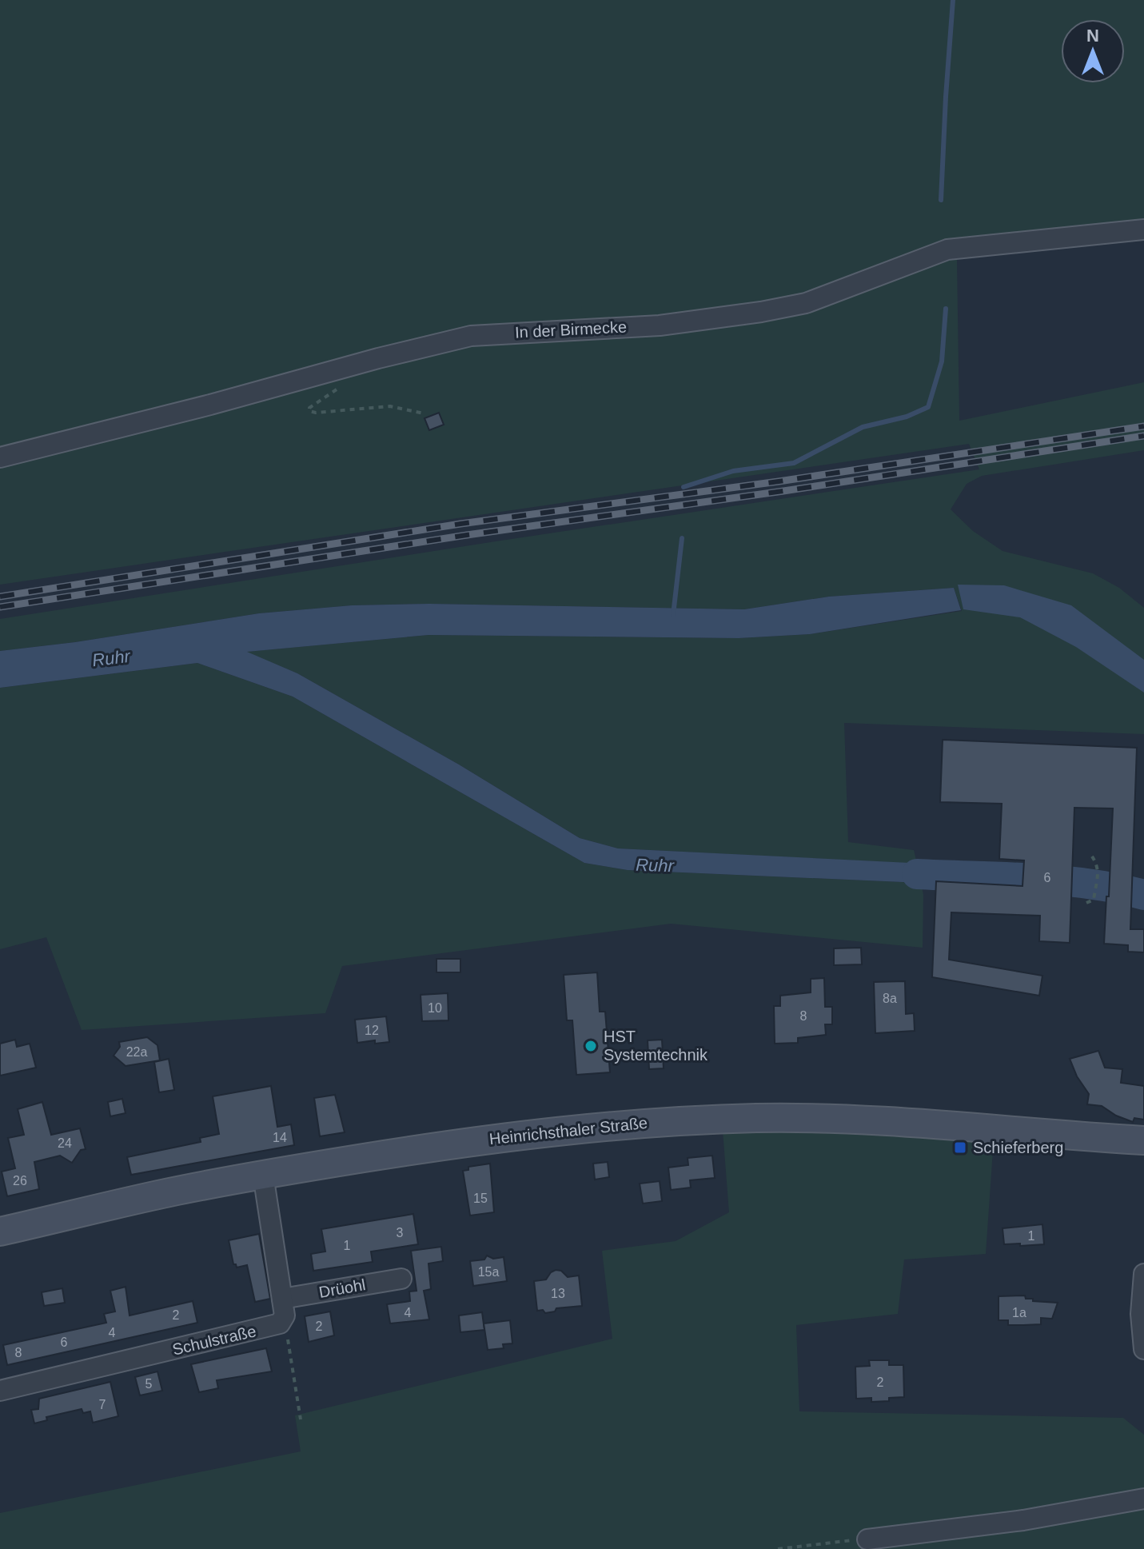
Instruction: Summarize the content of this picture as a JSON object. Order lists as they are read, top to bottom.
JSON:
{
  "streets": {
    "main road": ["Heinrichsthaler Straße"],
    "street": ["In der Birmecke", "Drüohl", "Schulstraße"]
  },
  "crossings": [
    ["Drüohl", "Schulstraße"]
  ],
  "water": ["Ruhr"],
  "places": {
    "other": ["HST Systemtechnik"],
    "transit": ["Schieferberg"]
  },
  "house_numbers": [
    "6",
    "8a",
    "10",
    "8",
    "12",
    "22a",
    "14",
    "24",
    "26",
    "15",
    "3",
    "1",
    "1",
    "15a",
    "13",
    "4",
    "1a",
    "2",
    "2",
    "4",
    "6",
    "8",
    "2",
    "5",
    "7"
  ],
  "north": "top"
}
